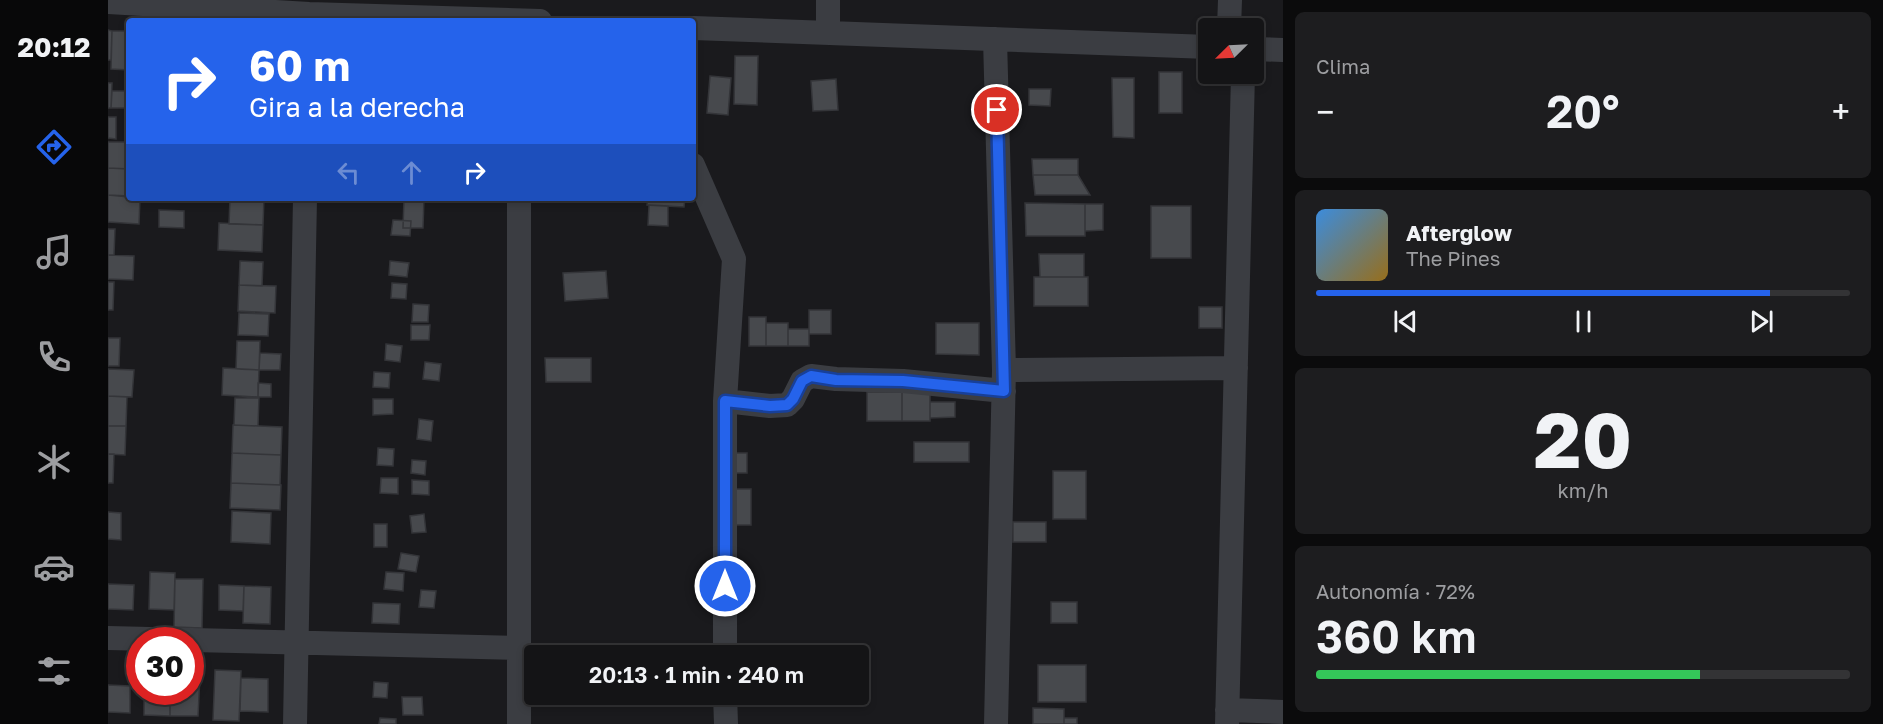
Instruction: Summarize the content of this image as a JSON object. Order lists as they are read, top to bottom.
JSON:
{
  "north": "bottom left",
  "page": {
    "tabs": "20:12",
    "tile": [
      "Clima",
      ["20", "km/h"],
      ["Autonomía · 72%", "360 km"]
    ],
    "turn": ["60 m", "Gira a la derecha"],
    "heat": ["−", "20°", "+"],
    "song": ["Afterglow", "The Pines"],
    "limit": "30",
    "trip": "20:13 · 1 min · 240 m"
  }
}
